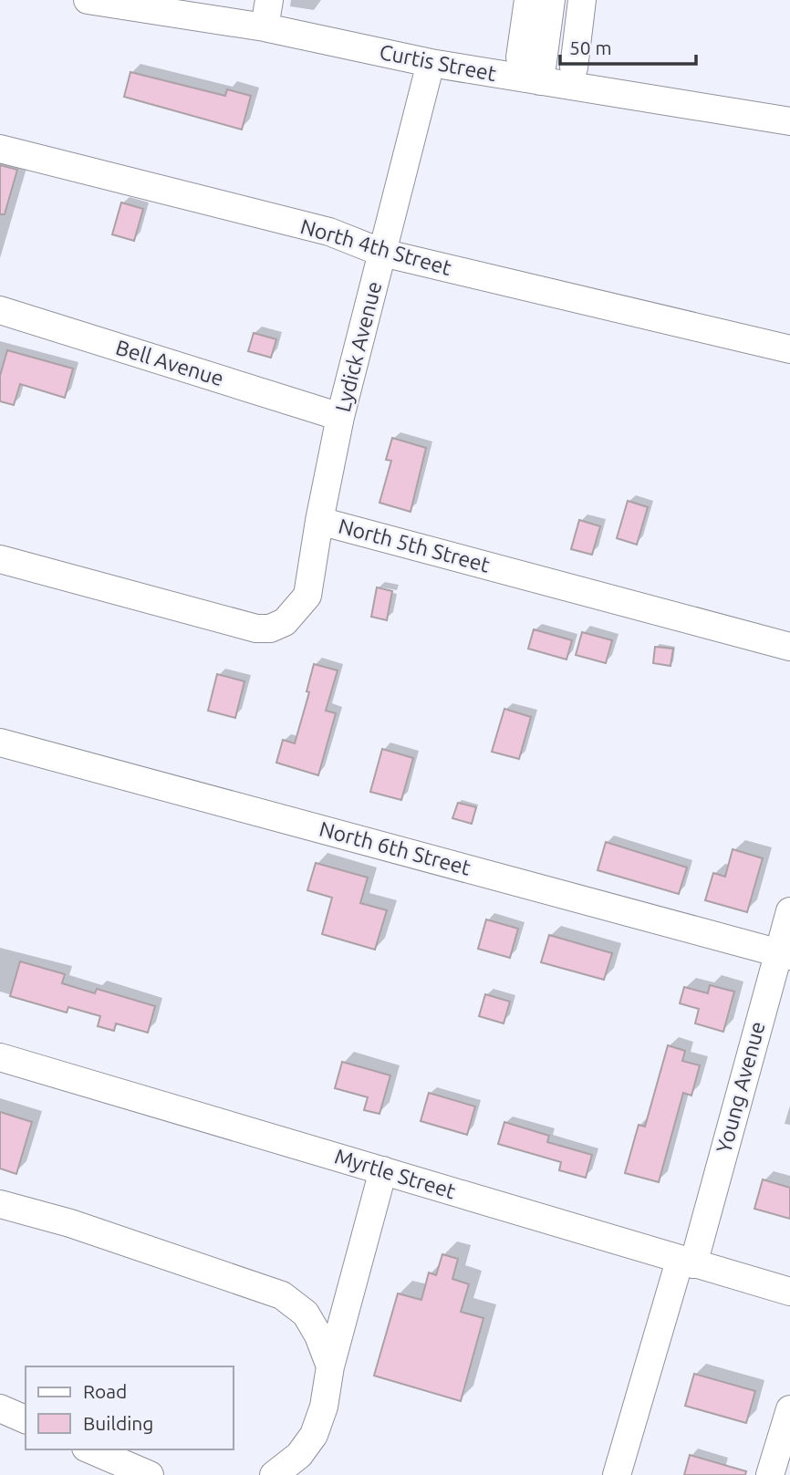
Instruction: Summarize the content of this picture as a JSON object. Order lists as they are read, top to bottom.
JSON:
{
  "streets": {
    "street": [
      "Curtis Street",
      "North 4th Street",
      "Lydick Avenue",
      "Bell Avenue",
      "North 5th Street",
      "North 6th Street",
      "Young Avenue",
      "Myrtle Street"
    ]
  },
  "crossings": [
    ["Curtis Street", "Lydick Avenue"],
    ["North 4th Street", "Lydick Avenue"],
    ["Lydick Avenue", "Bell Avenue"],
    ["Lydick Avenue", "North 5th Street"],
    ["North 6th Street", "Young Avenue"],
    ["Young Avenue", "Myrtle Street"]
  ],
  "legend": ["Road", "Building"],
  "scale_bar": "50 m"
}
